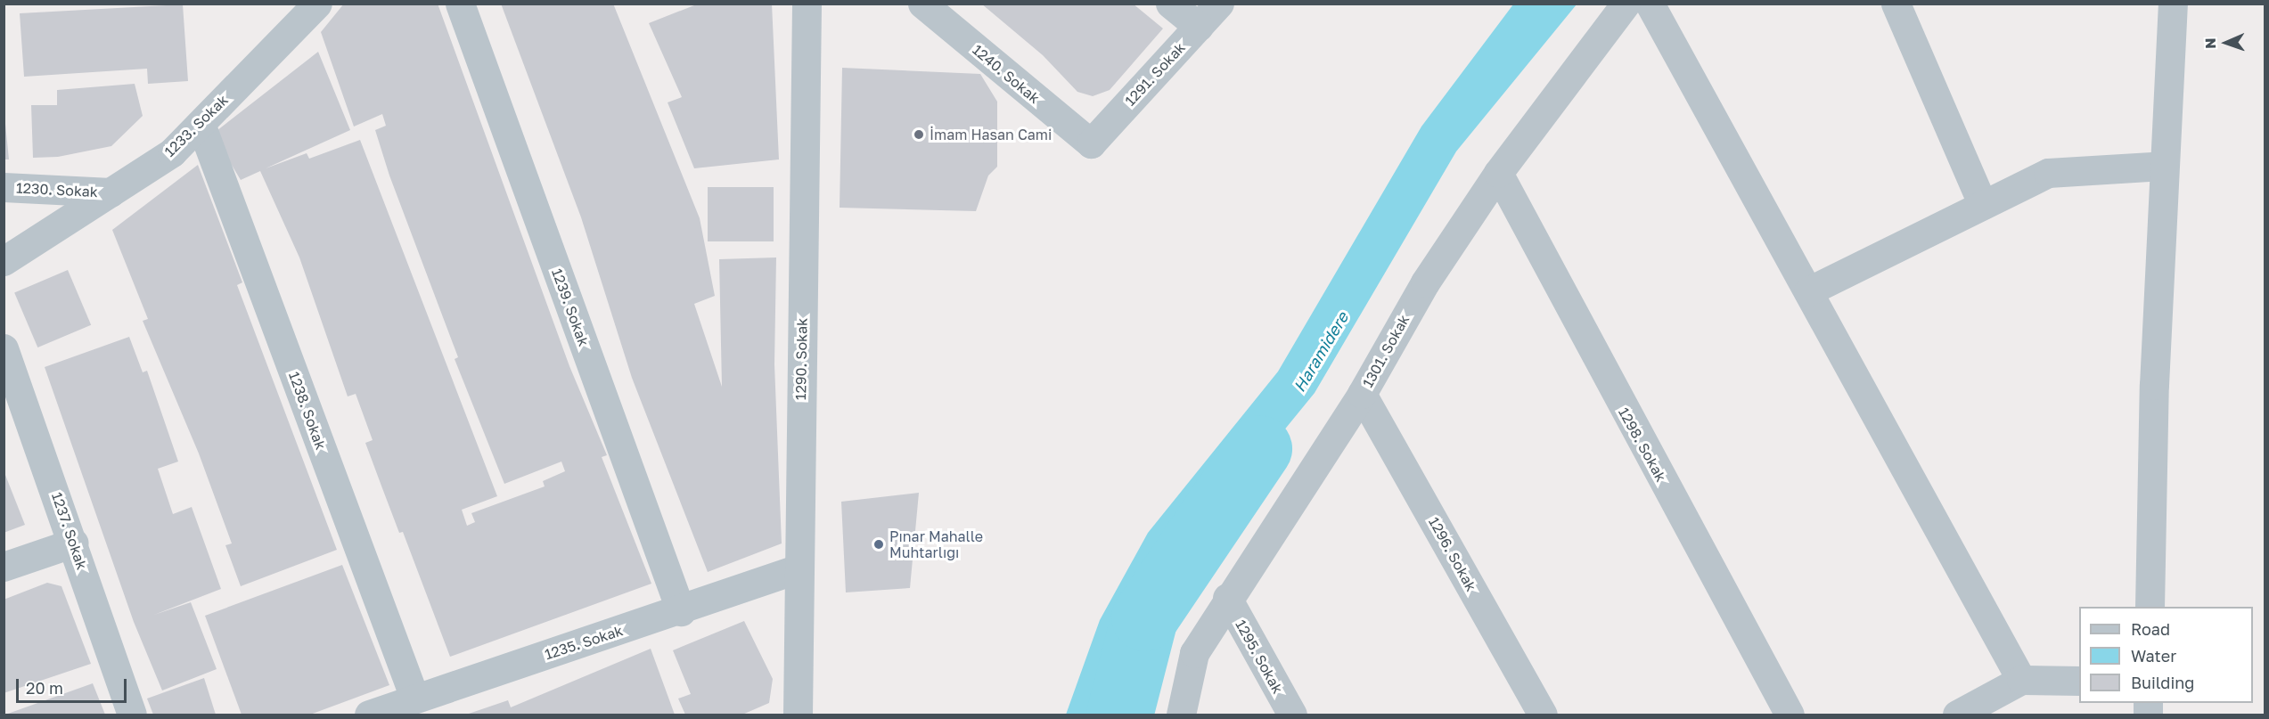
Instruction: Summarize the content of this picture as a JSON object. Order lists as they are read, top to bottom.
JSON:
{
  "streets": {
    "street": [
      "1240. Sokak",
      "1291. Sokak",
      "1233. Sokak",
      "1230. Sokak",
      "1239. Sokak",
      "1301. Sokak",
      "1290. Sokak",
      "1238. Sokak",
      "1298. Sokak",
      "1237. Sokak",
      "1296. Sokak",
      "1235. Sokak",
      "1295. Sokak"
    ]
  },
  "crossings": [
    ["1240. Sokak", "1291. Sokak"],
    ["1233. Sokak", "1230. Sokak"],
    ["1233. Sokak", "1238. Sokak"],
    ["1239. Sokak", "1235. Sokak"],
    ["1301. Sokak", "1298. Sokak"],
    ["1301. Sokak", "1296. Sokak"],
    ["1301. Sokak", "1295. Sokak"],
    ["1290. Sokak", "1235. Sokak"],
    ["1238. Sokak", "1235. Sokak"]
  ],
  "water": ["Haramidere"],
  "places": ["İmam Hasan Cami", "Pınar Mahalle Muhtarlığı"],
  "legend": ["Road", "Water", "Building"],
  "scale_bar": "20 m",
  "north": "left"
}
